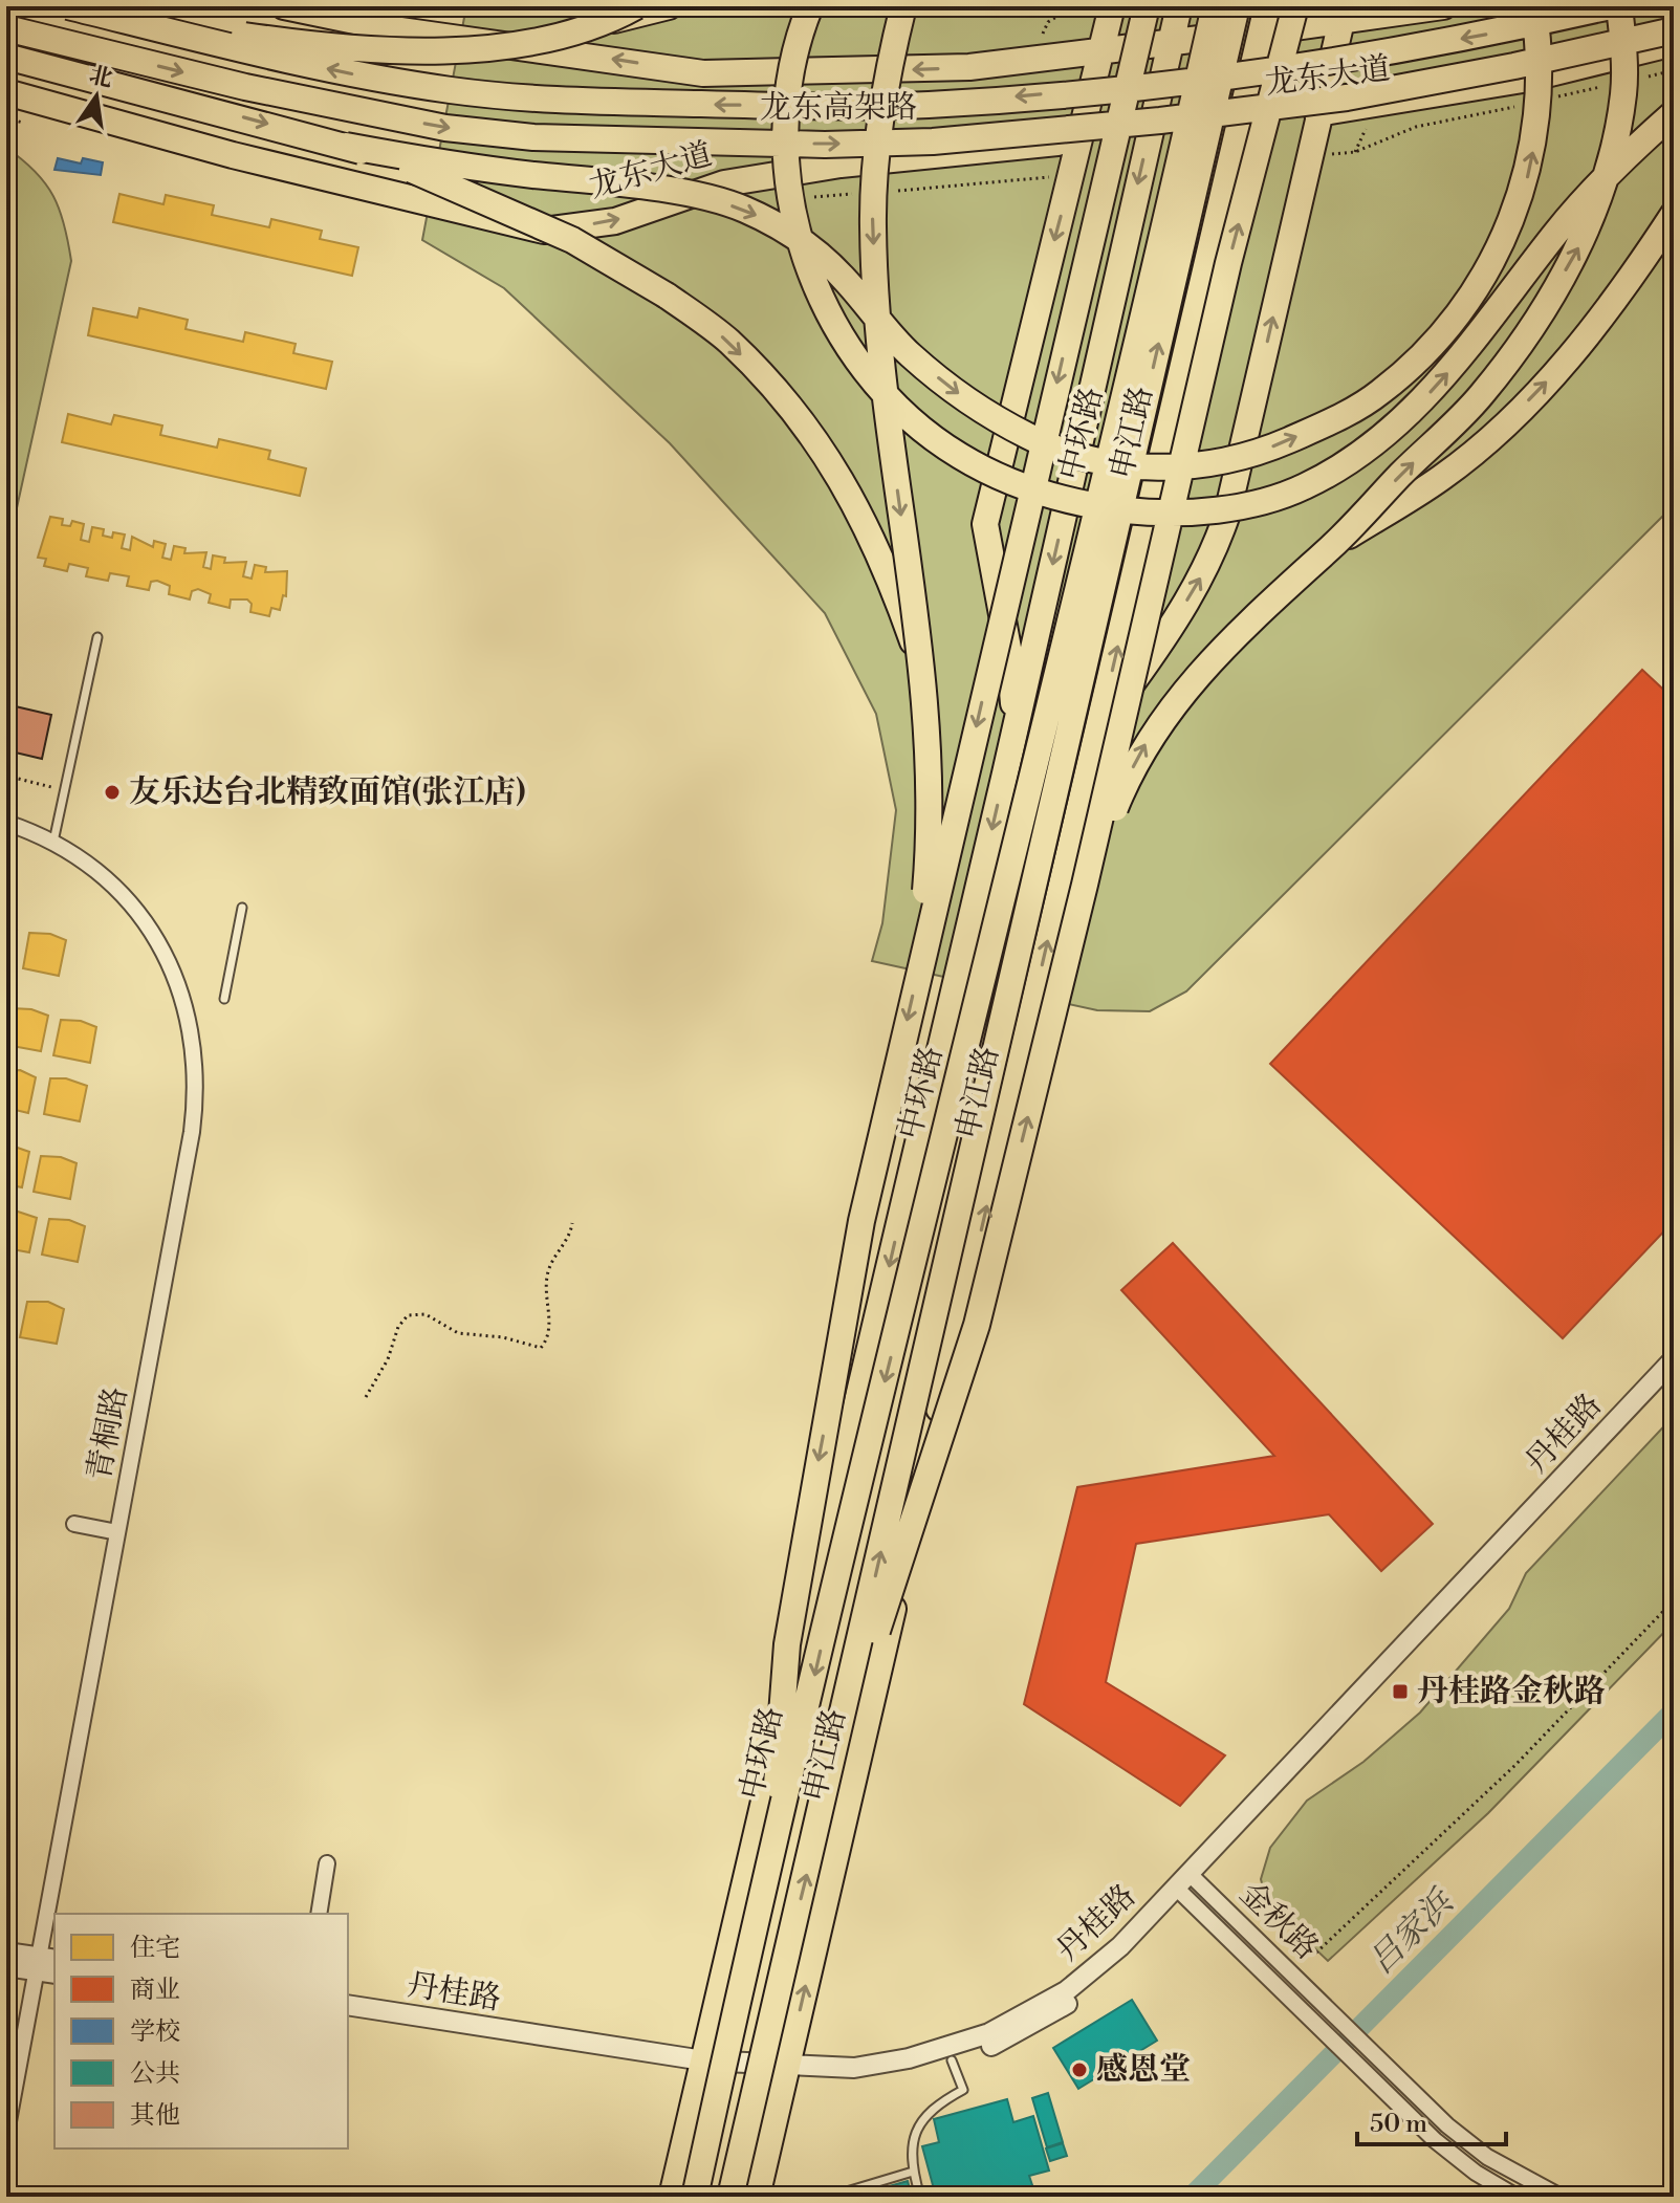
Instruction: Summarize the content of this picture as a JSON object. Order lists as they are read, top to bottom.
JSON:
{
  "streets": {
    "main road": [
      "龙东大道",
      "龙东高架路",
      "申江路",
      "中环路"
    ],
    "street": ["青桐路", "丹桂路", "金秋路"]
  },
  "crossings": [
    ["龙东大道", "申江路"],
    ["申江路", "丹桂路"],
    ["丹桂路", "金秋路"]
  ],
  "water": ["吕家浜"],
  "places": {
    "other": ["友乐达台北精致面馆(张江店)", "感恩堂"],
    "transit": ["丹桂路金秋路"]
  },
  "legend": [
    "住宅",
    "商业",
    "学校",
    "公共",
    "其他"
  ],
  "scale_bar": "50 m",
  "north": "top"
}
